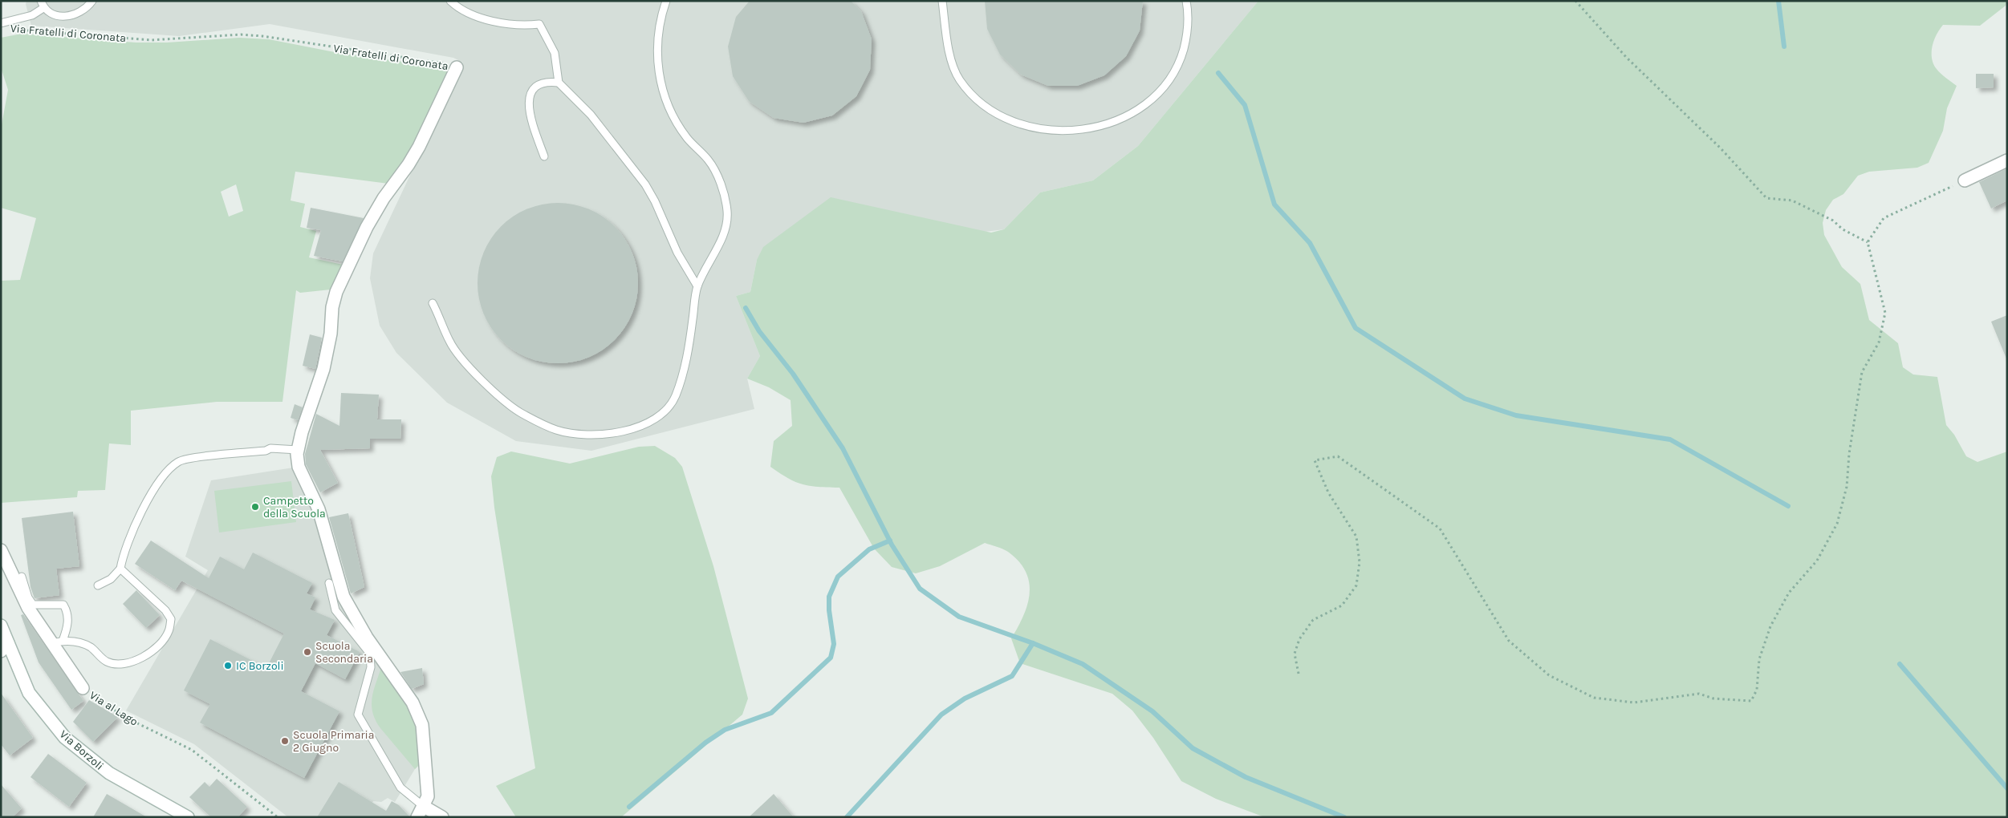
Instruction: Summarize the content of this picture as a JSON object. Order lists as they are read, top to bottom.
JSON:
{
  "streets": {
    "street": ["Via Fratelli di Coronata", "Via al Lago", "Via Borzoli"]
  },
  "places": [
    "Campetto della Scuola",
    "Scuola Secondaria",
    "IC Borzoli",
    "Scuola Primaria 2 Giugno"
  ]
}
